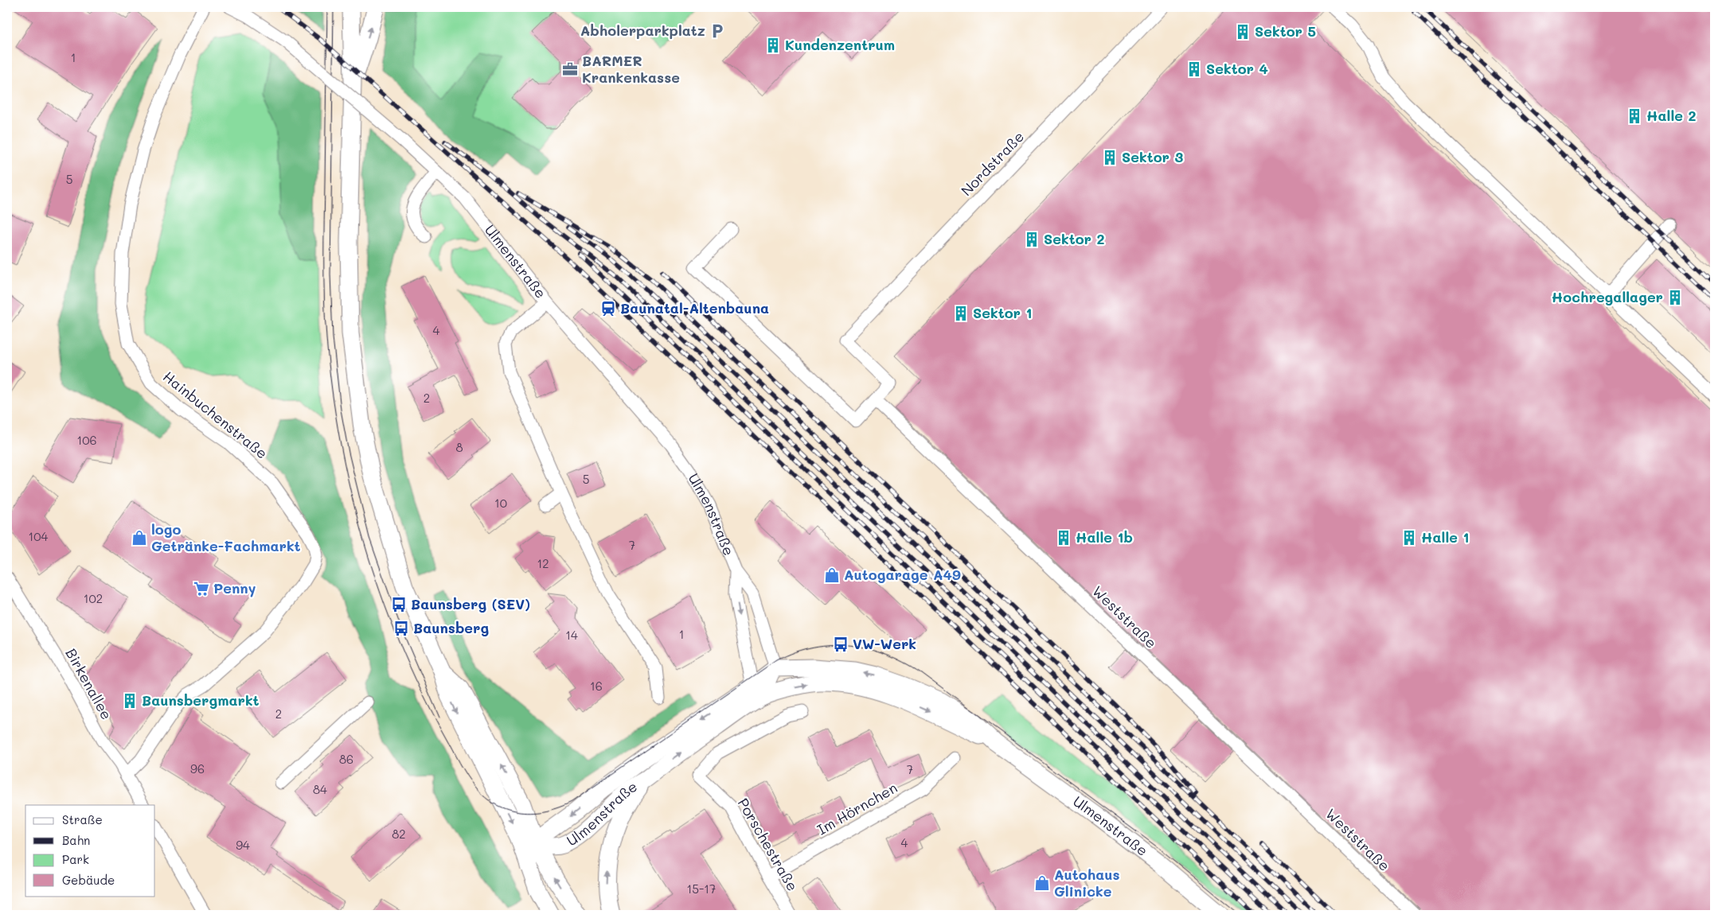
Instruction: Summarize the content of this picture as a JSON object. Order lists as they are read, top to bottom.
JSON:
{
  "streets": {
    "main road": ["Ulmenstraße"],
    "street": [
      "Nordstraße",
      "Hainbuchenstraße",
      "Weststraße",
      "Birkenallee",
      "Im Hörnchen",
      "Porschestraße"
    ]
  },
  "crossings": [
    ["Nordstraße", "Weststraße"],
    ["Hainbuchenstraße", "Birkenallee"],
    ["Im Hörnchen", "Porschestraße"]
  ],
  "places": {
    "parking": ["Abholerparkplatz"],
    "building": [
      "Sektor 5",
      "Kundenzentrum",
      "Sektor 4",
      "Halle 2",
      "Sektor 3",
      "Sektor 2",
      "Hochregallager",
      "Sektor 1",
      "Halle 1b",
      "Halle 1",
      "Baunsbergmarkt"
    ],
    "office": ["BARMER Krankenkasse"],
    "station": ["Baunatal-Altenbauna"],
    "shop": ["logo Getränke-Fachmarkt", "Autogarage A49", "Autohaus Glinicke"],
    "supermarket": ["Penny"],
    "bus stop": ["Baunsberg (SEV)", "Baunsberg", "VW-Werk"]
  },
  "house_numbers": [
    "1",
    "5",
    "4",
    "2",
    "106",
    "8",
    "5",
    "10",
    "104",
    "7",
    "12",
    "102",
    "1",
    "14",
    "16",
    "2",
    "86",
    "96",
    "7",
    "84",
    "82",
    "4",
    "94",
    "15-17"
  ],
  "legend": [
    "Straße",
    "Bahn",
    "Park",
    "Gebäude"
  ]
}
